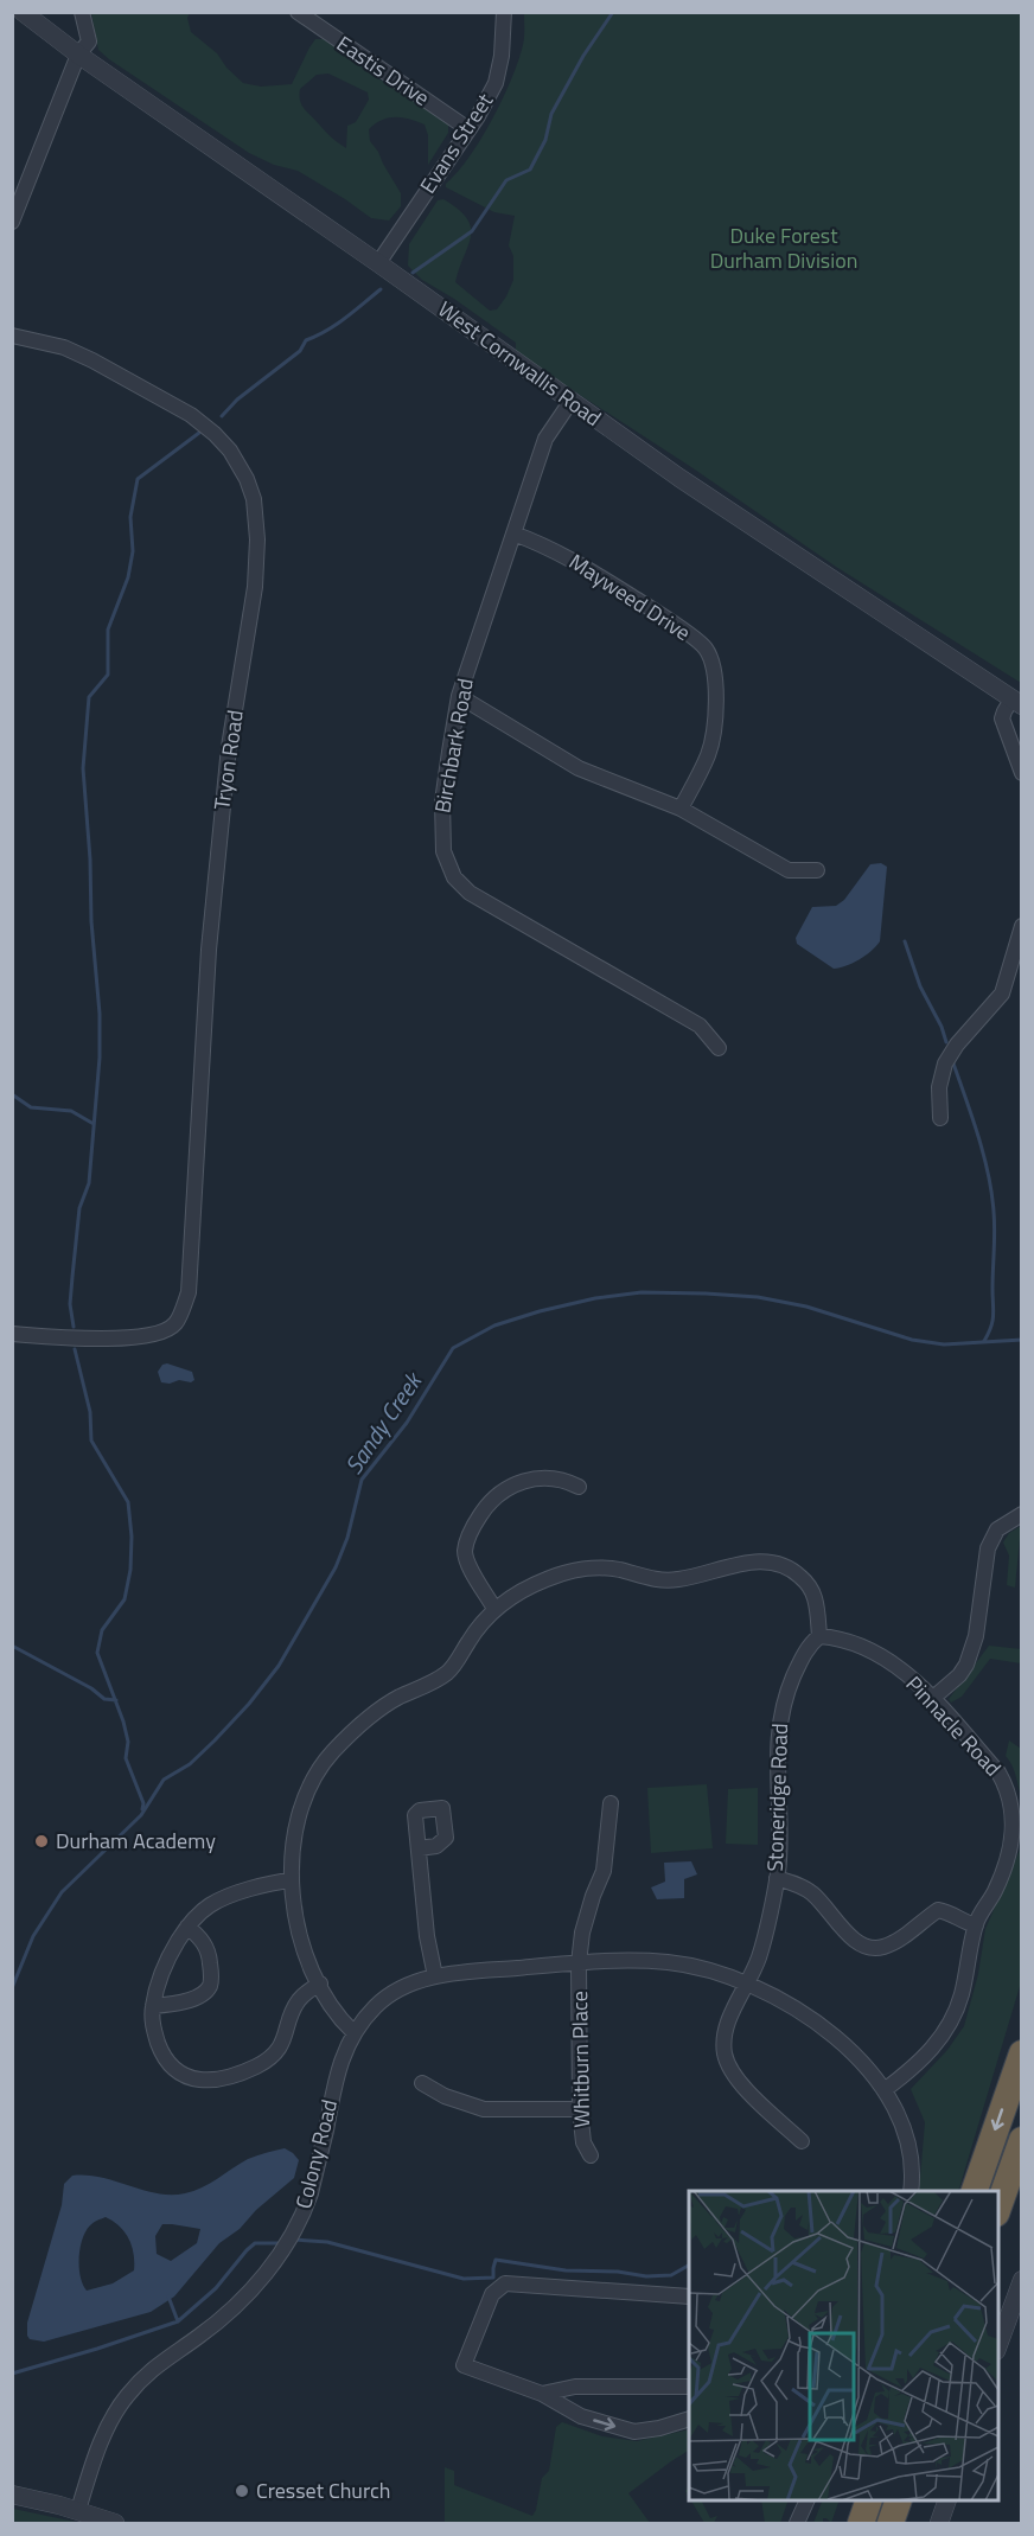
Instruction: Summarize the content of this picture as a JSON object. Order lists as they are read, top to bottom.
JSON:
{
  "streets": {
    "street": [
      "Eastis Drive",
      "Evans Street",
      "West Cornwallis Road",
      "Mayweed Drive",
      "Birchbark Road",
      "Tryon Road",
      "Pinnacle Road",
      "Stoneridge Road",
      "Whitburn Place",
      "Colony Road"
    ]
  },
  "crossings": [
    ["Eastis Drive", "Evans Street"],
    ["Evans Street", "West Cornwallis Road"],
    ["West Cornwallis Road", "Birchbark Road"],
    ["Mayweed Drive", "Birchbark Road"],
    ["Pinnacle Road", "Stoneridge Road"],
    ["Pinnacle Road", "Colony Road"],
    ["Stoneridge Road", "Colony Road"],
    ["Whitburn Place", "Colony Road"]
  ],
  "water": ["Sandy Creek"],
  "parks": ["Duke Forest Durham Division"],
  "places": ["Durham Academy", "Cresset Church"]
}
